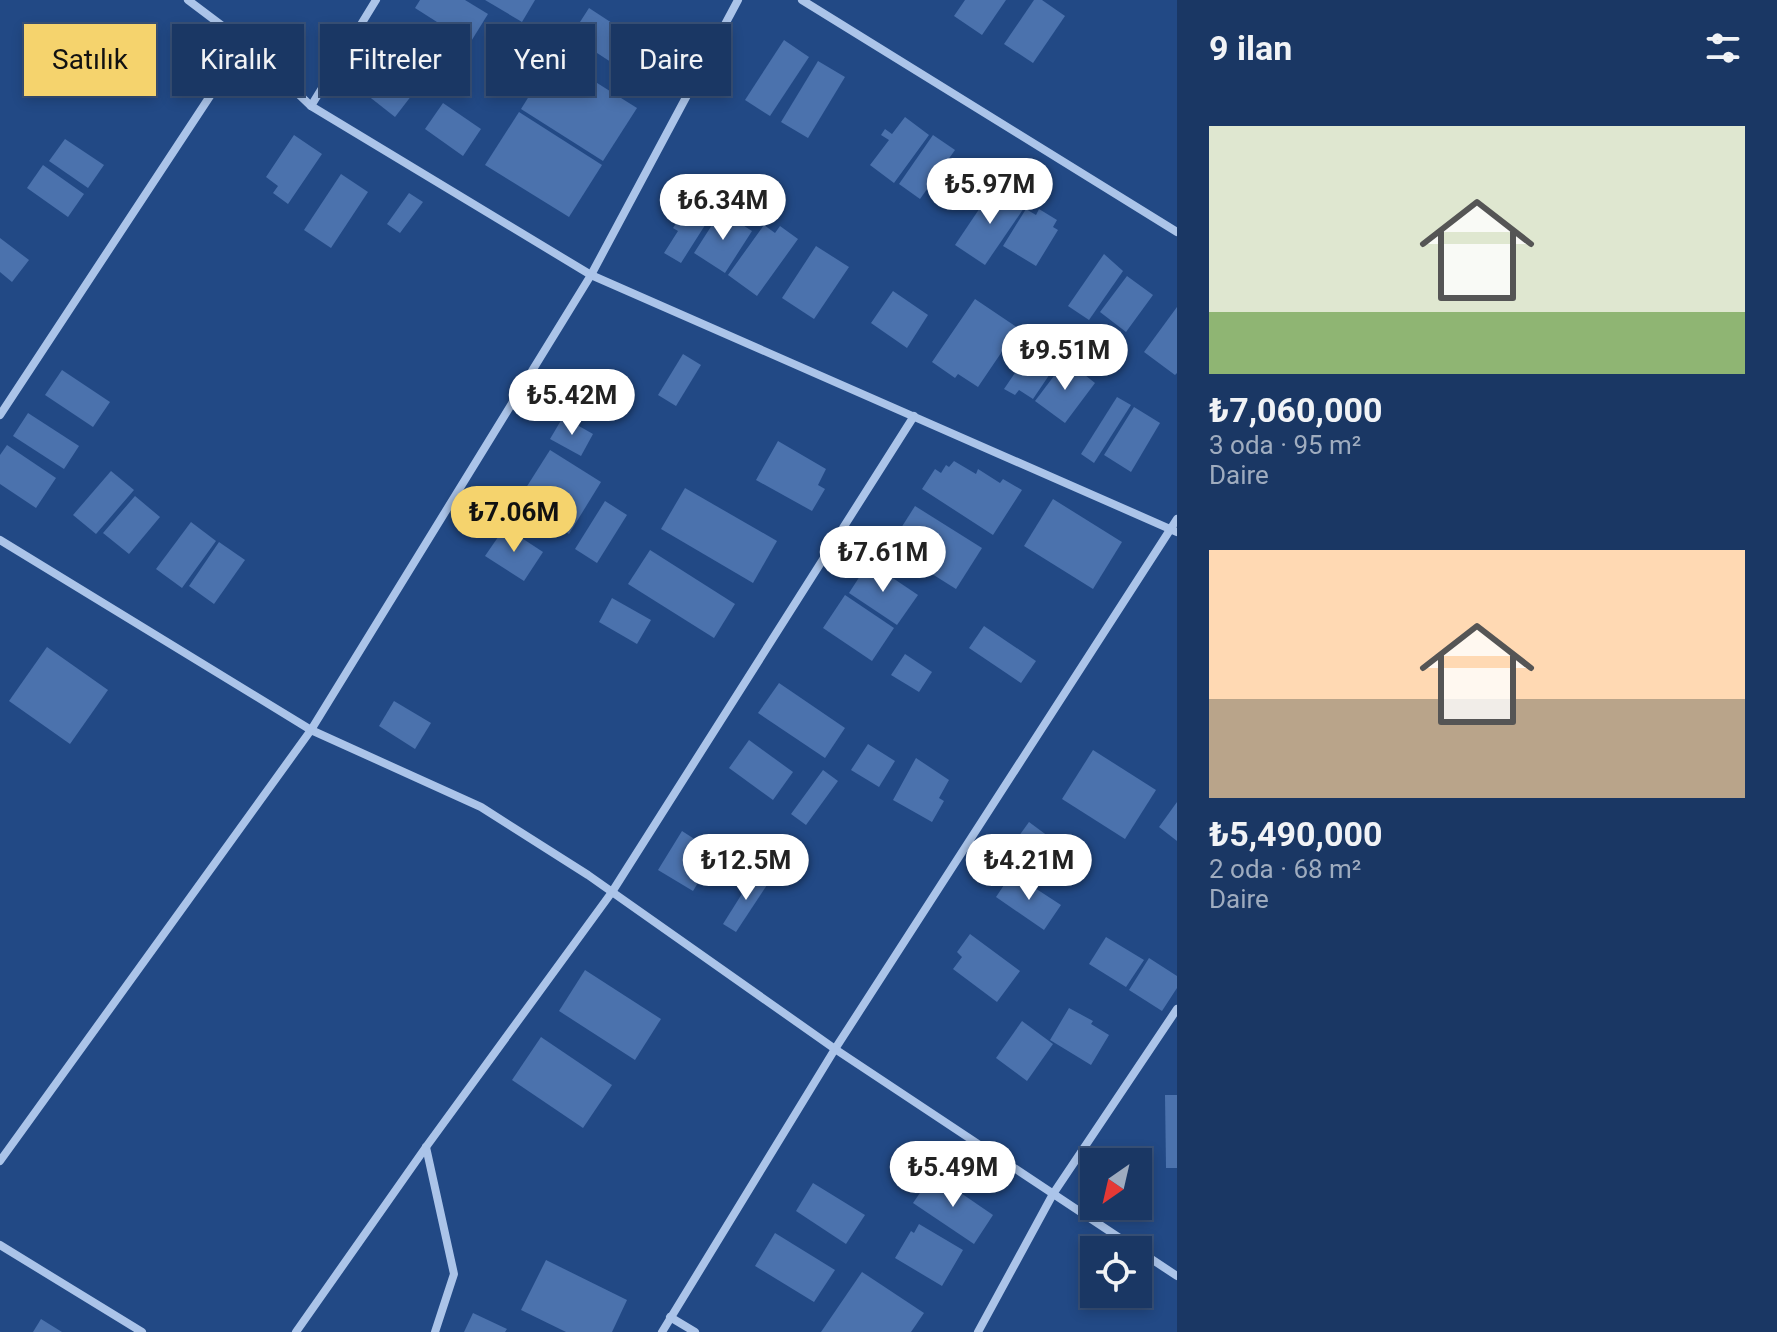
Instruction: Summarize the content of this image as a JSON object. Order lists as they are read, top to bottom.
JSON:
{
  "north": "bottom left",
  "page": {
    "heading": "9 ilan",
    "chip": [
      "Satılık",
      "Kiralık",
      "Filtreler",
      "Yeni",
      "Daire"
    ],
    "list": [
      {
        "name": "₺7,060,000",
        "note": "3 oda · 95 m² · Daire"
      },
      {
        "name": "₺5,490,000",
        "note": "2 oda · 68 m² · Daire"
      }
    ],
    "price": [
      "₺5.97M",
      "₺6.34M",
      "₺9.51M",
      "₺5.42M",
      "₺7.06M",
      "₺7.61M",
      "₺12.5M",
      "₺4.21M",
      "₺5.49M"
    ]
  }
}
